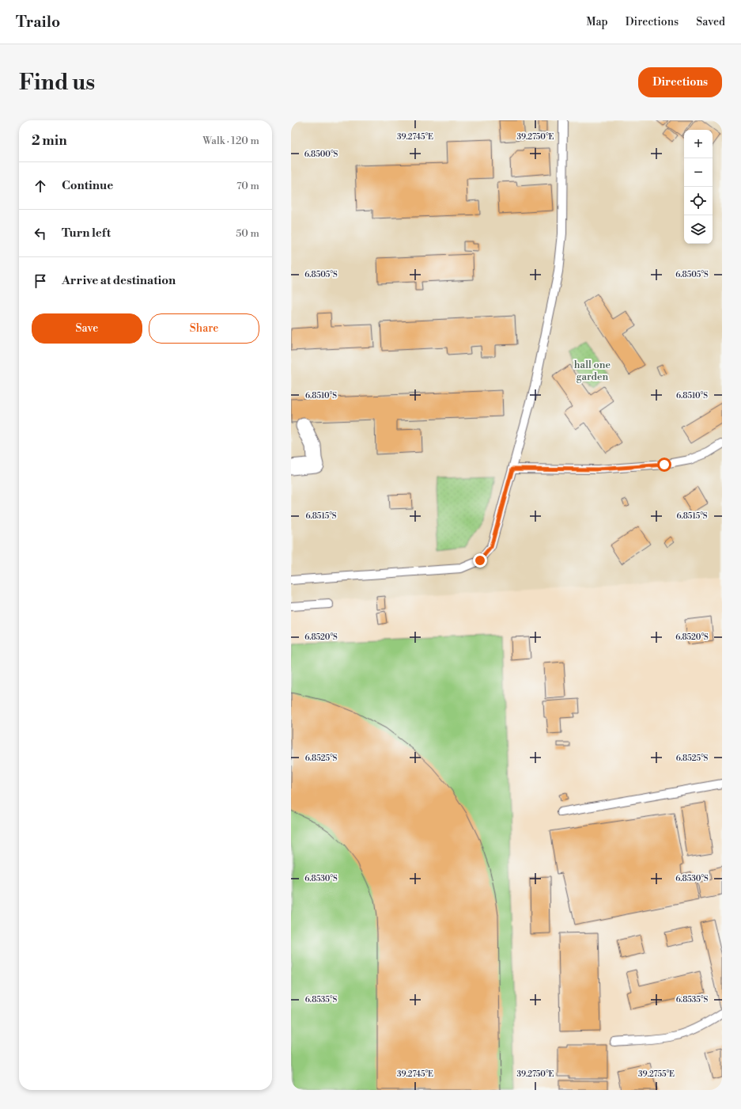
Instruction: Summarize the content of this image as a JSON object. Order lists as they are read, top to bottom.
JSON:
{
  "parks": ["hall one garden"],
  "page": {
    "header": "Trailo",
    "nav": ["Map", "Directions", "Saved"],
    "buttons": [
      "Directions",
      ["Save", "Share"]
    ],
    "title": "Find us",
    "heading": ["2 min", "Walk · 120 m"],
    "map_buttons": ["+", "−"],
    "list": [
      ["Continue", "70 m"],
      ["Turn left", "50 m"],
      "Arrive at destination"
    ]
  },
  "coordinates": [
    "39.2745°E",
    "39.2750°E",
    "6.8500°S",
    "6.8505°S",
    "6.8510°S",
    "6.8515°S",
    "6.8520°S",
    "6.8525°S",
    "6.8530°S",
    "6.8535°S",
    "39.2755°E"
  ]
}
